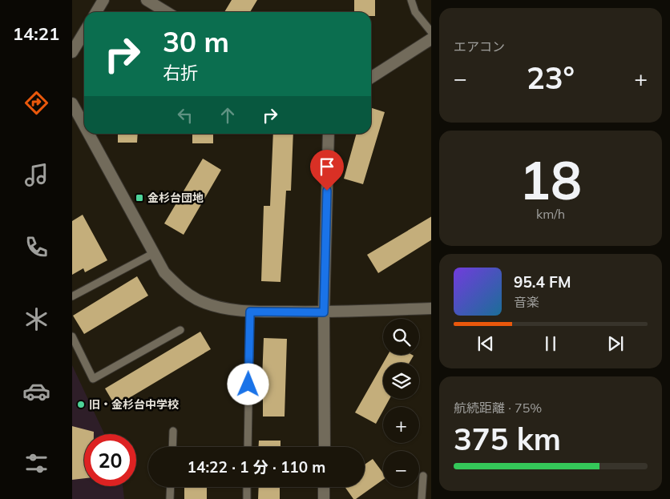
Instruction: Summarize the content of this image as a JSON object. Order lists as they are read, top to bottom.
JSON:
{
  "places": {
    "transit": ["金杉台団地"],
    "other": ["旧・金杉台中学校"]
  },
  "page": {
    "tabs": "14:21",
    "tile": [
      "エアコン",
      ["18", "km/h"],
      ["航続距離 · 75%", "375 km"]
    ],
    "turn": ["30 m", "右折"],
    "heat": ["−", "23°", "+"],
    "song": ["95.4 FM", "音楽"],
    "map_buttons": ["+", "−"],
    "limit": "20",
    "trip": "14:22 · 1 分 · 110 m"
  }
}
